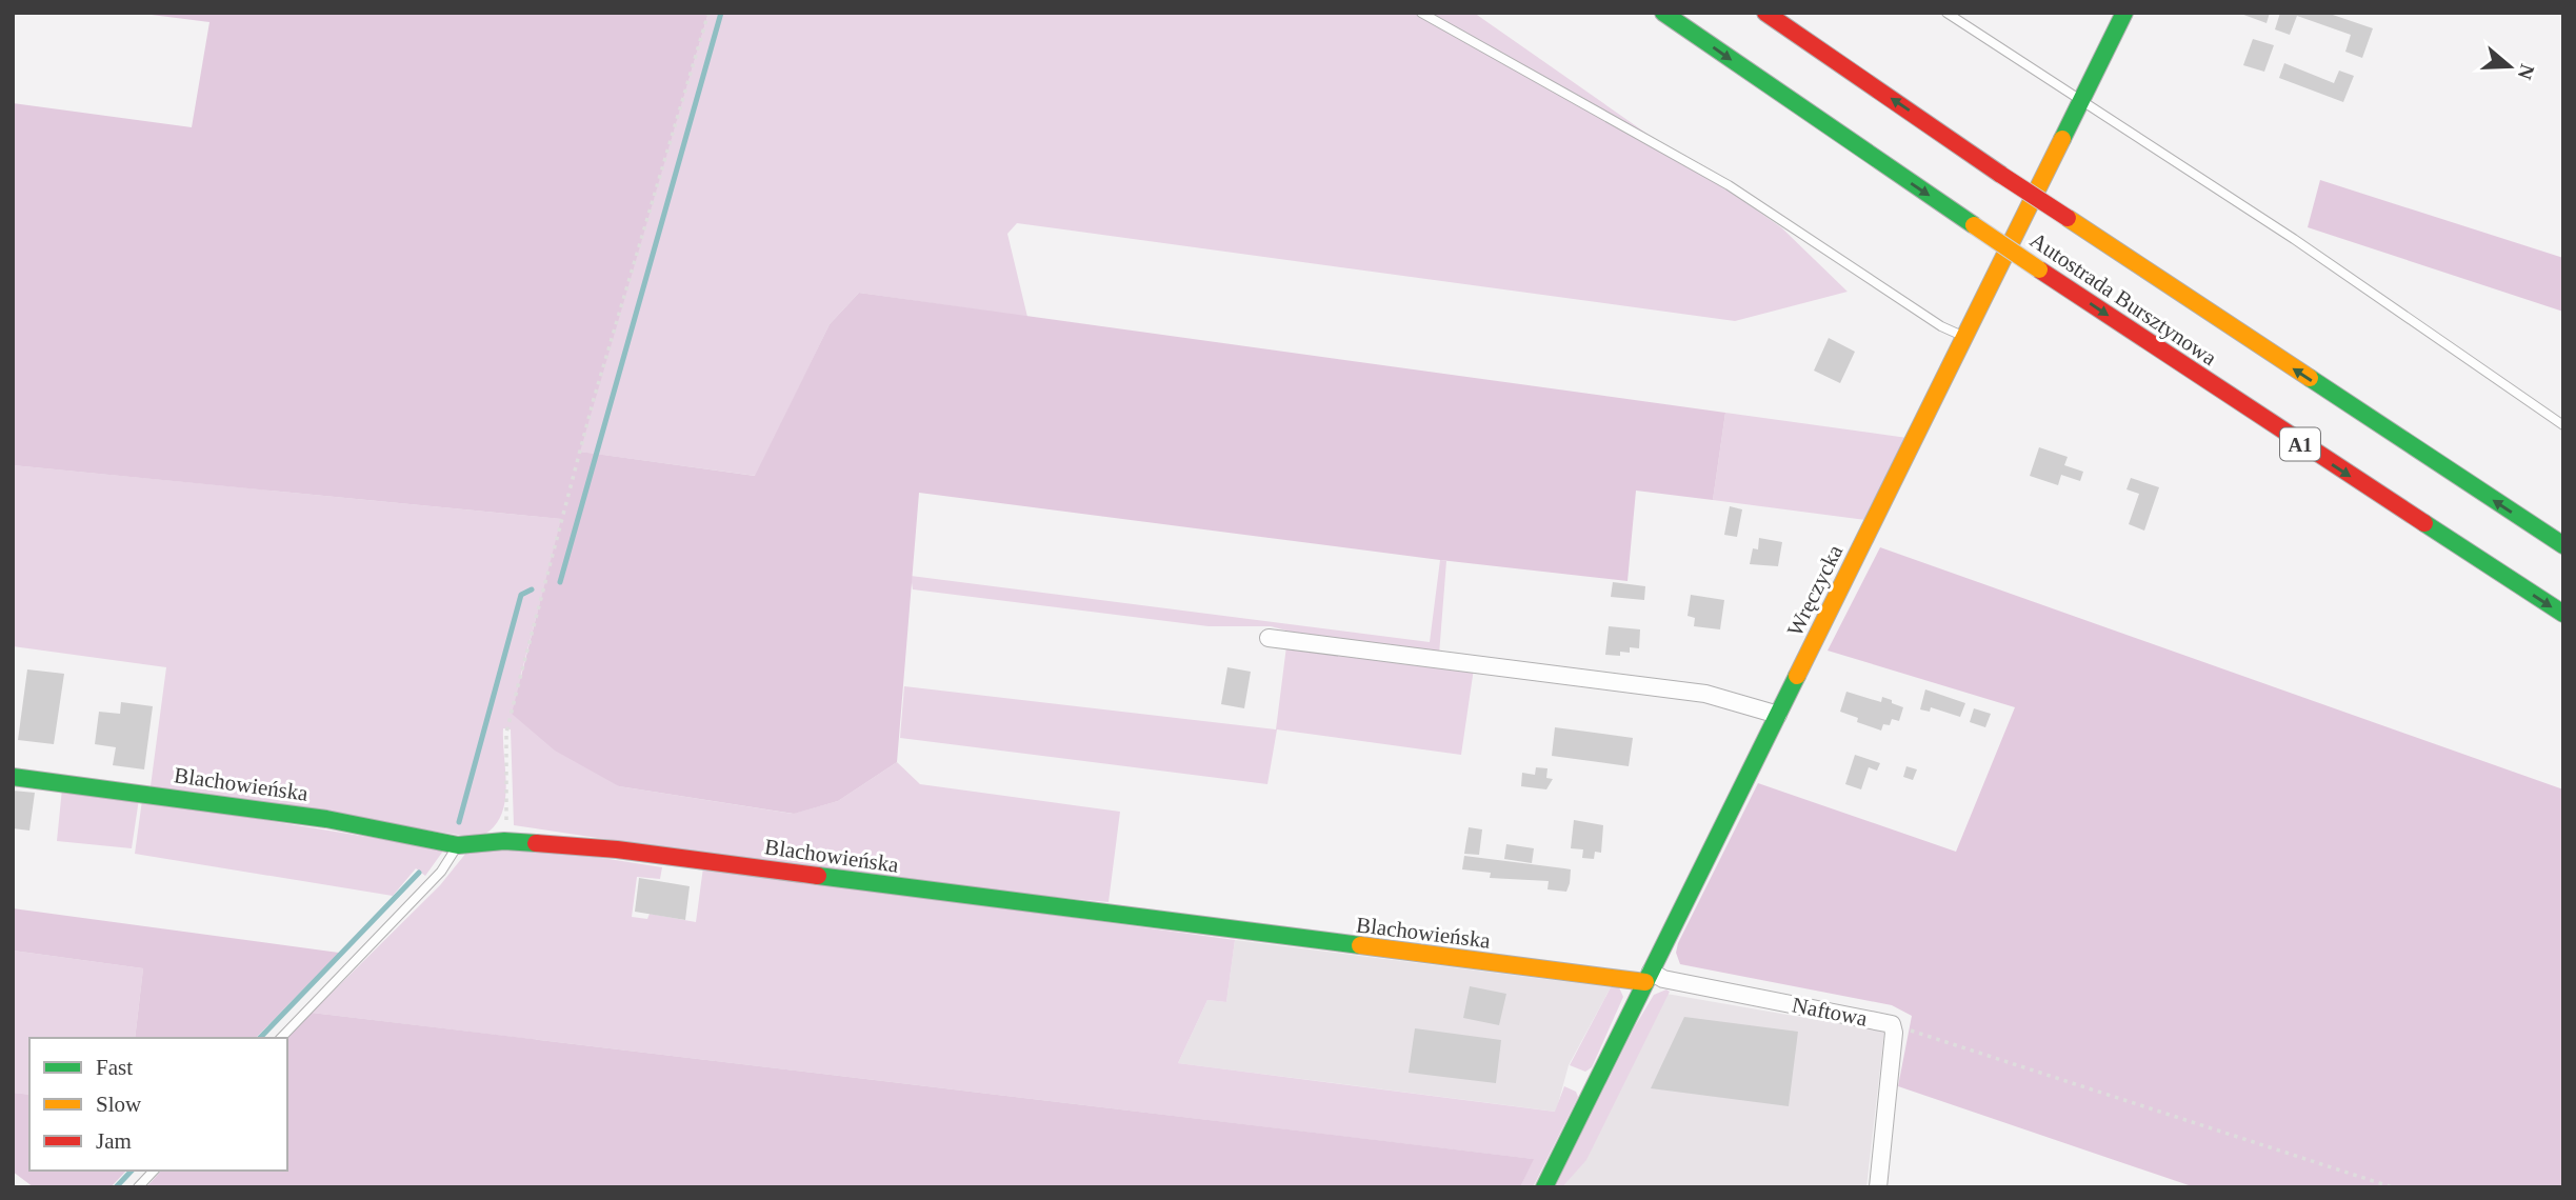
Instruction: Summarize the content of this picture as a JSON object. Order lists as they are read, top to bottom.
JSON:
{
  "streets": {
    "main road": [
      "Autostrada Bursztynowa",
      "A1",
      "Wręczycka",
      "Blachowieńska"
    ],
    "street": ["Naftowa"]
  },
  "crossings": [
    ["Wręczycka", "Blachowieńska"],
    ["Wręczycka", "Naftowa"],
    ["Blachowieńska", "Naftowa"]
  ],
  "legend": ["Fast", "Slow", "Jam"],
  "north": "right"
}
